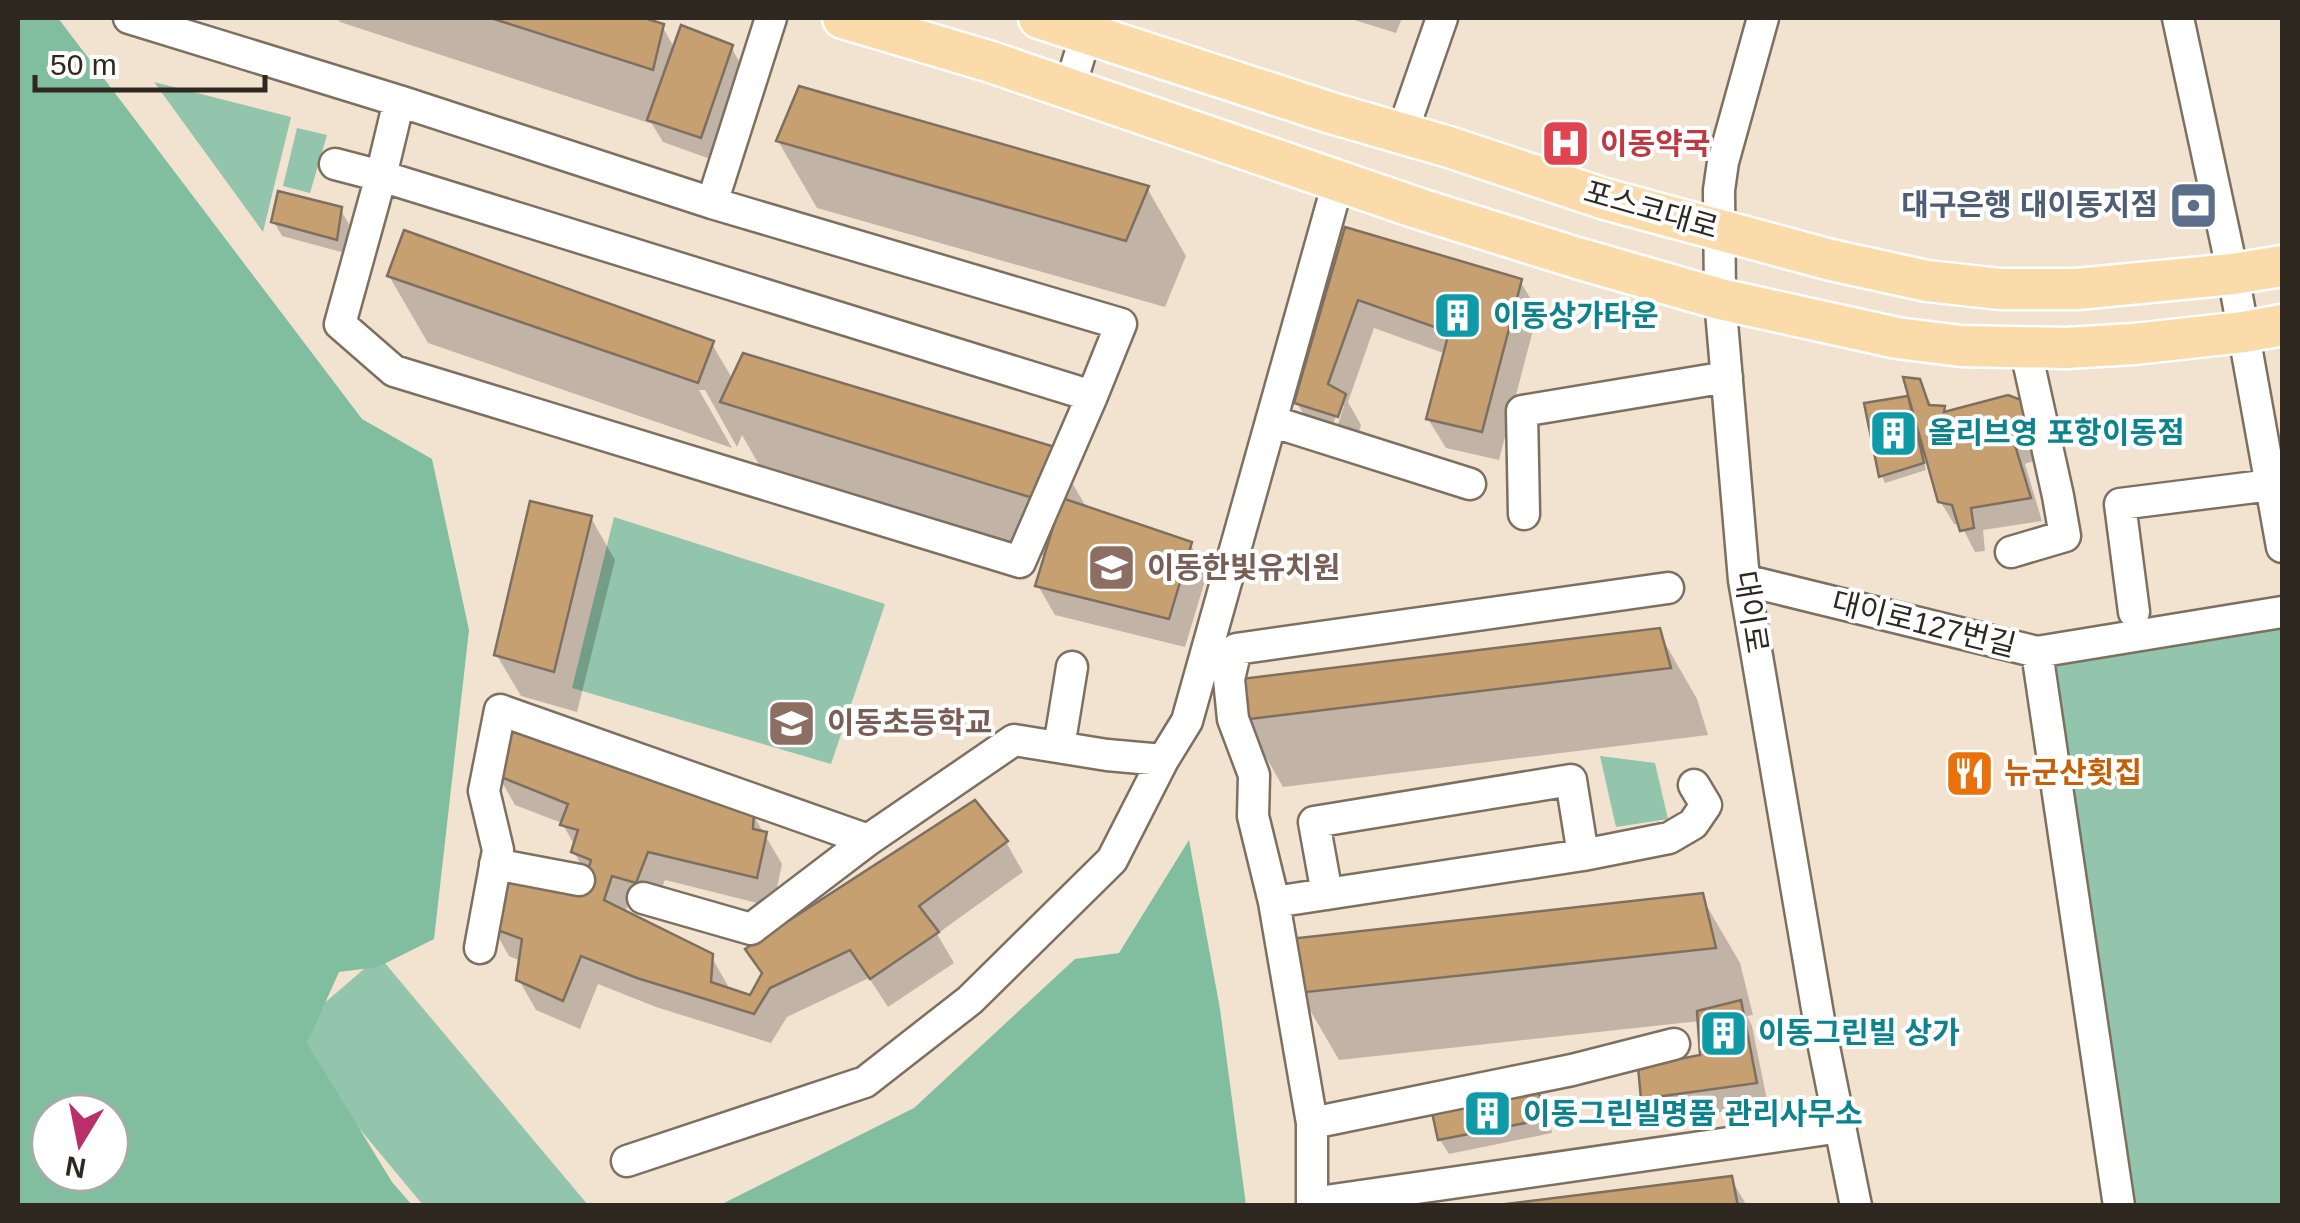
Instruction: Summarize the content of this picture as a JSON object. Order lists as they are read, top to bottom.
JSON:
{
  "streets": {
    "main road": ["포스코대로"],
    "street": ["대이로", "대이로127번길"]
  },
  "crossings": [
    ["포스코대로", "대이로"],
    ["대이로", "대이로127번길"]
  ],
  "places": {
    "hospital": ["이동약국"],
    "bank": ["대구은행 대이동지점"],
    "building": [
      "이동상가타운",
      "올리브영 포항이동점",
      "이동그린빌 상가",
      "이동그린빌명품 관리사무소"
    ],
    "school or university": ["이동한빛유치원", "이동초등학교"],
    "restaurant": ["뉴군산횟집"]
  },
  "scale_bar": "50 m",
  "north": "bottom"
}
